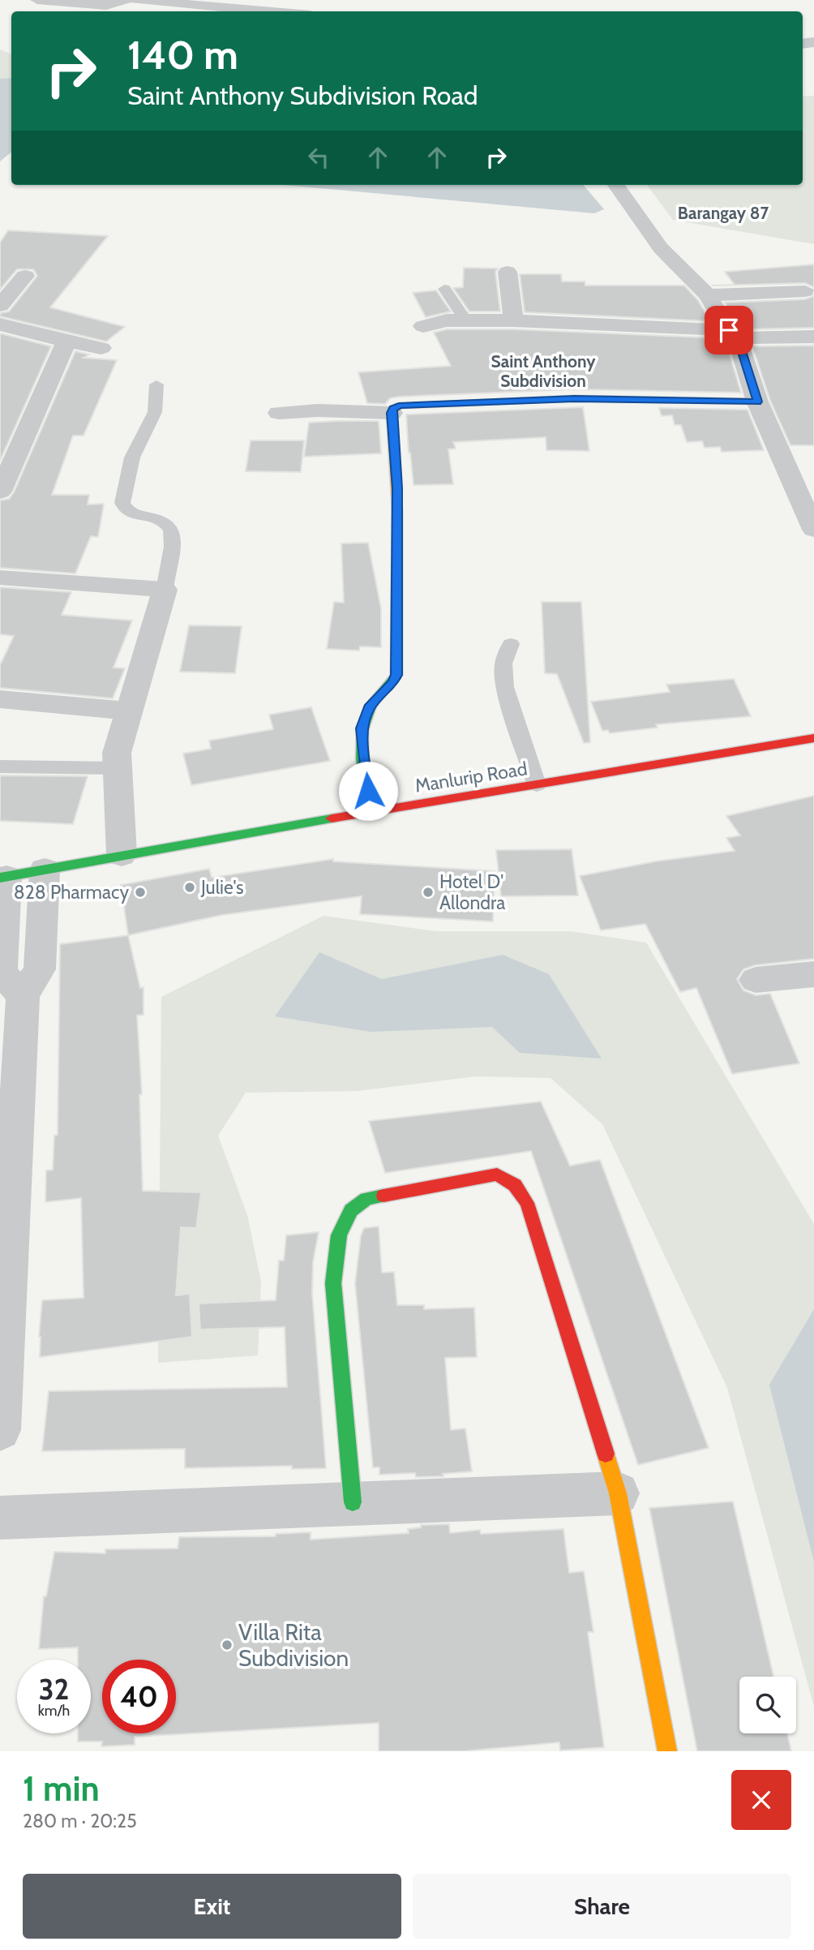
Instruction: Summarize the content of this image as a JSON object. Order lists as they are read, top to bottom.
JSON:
{
  "streets": {
    "street": ["Manlurip Road"]
  },
  "districts": ["Barangay 87", "Saint Anthony Subdivision"],
  "places": [
    "Julie's",
    "828 Pharmacy",
    "Hotel D' Allondra",
    "Villa Rita Subdivision"
  ],
  "page": {
    "turn": ["140 m", "Saint Anthony Subdivision Road"],
    "speed": "32 km/h",
    "limit": "40",
    "heading": ["1 min", "280 m · 20:25"],
    "buttons": ["Exit", "Share"]
  }
}
